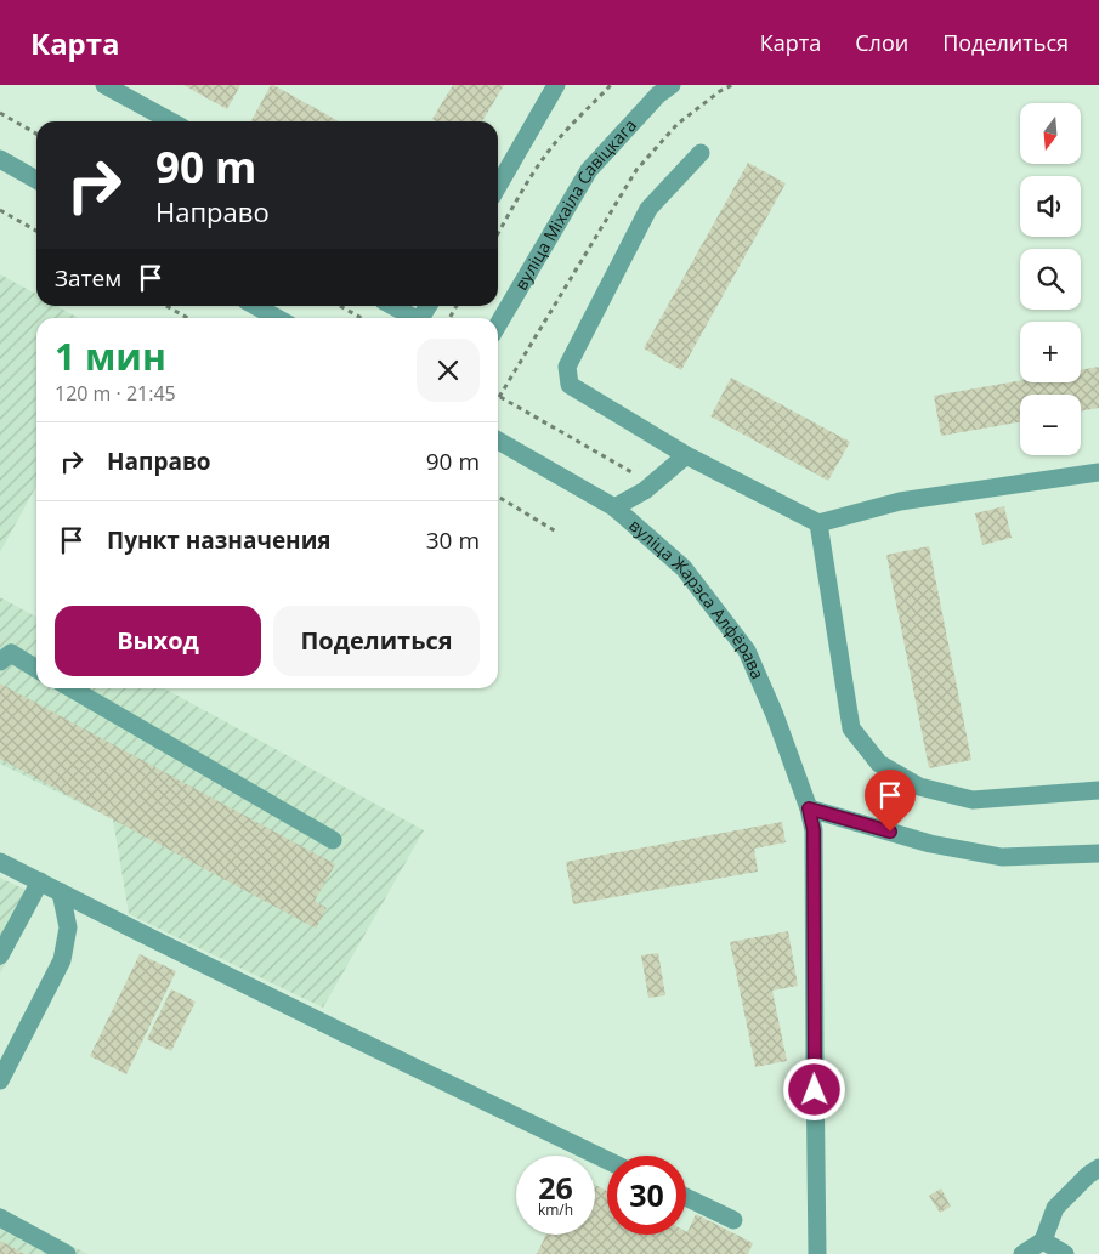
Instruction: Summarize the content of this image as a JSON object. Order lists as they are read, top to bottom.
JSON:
{
  "streets": {
    "street": ["вуліца Міхаіла Савіцкага", "вуліца Жарэса Алфёрава"]
  },
  "north": "bottom",
  "page": {
    "header": "Карта",
    "nav": ["Карта", "Слои", "Поделиться"],
    "map_buttons": ["+", "−"],
    "turn": ["90 m", "Направо"],
    "then": "Затем",
    "heading": ["1 мин", "120 m · 21:45"],
    "list": [
      {
        "name": "Направо",
        "value": "90 m"
      },
      {
        "name": "Пункт назначения",
        "value": "30 m"
      }
    ],
    "buttons": ["Выход", "Поделиться"],
    "speed": "26 km/h",
    "limit": "30"
  }
}
